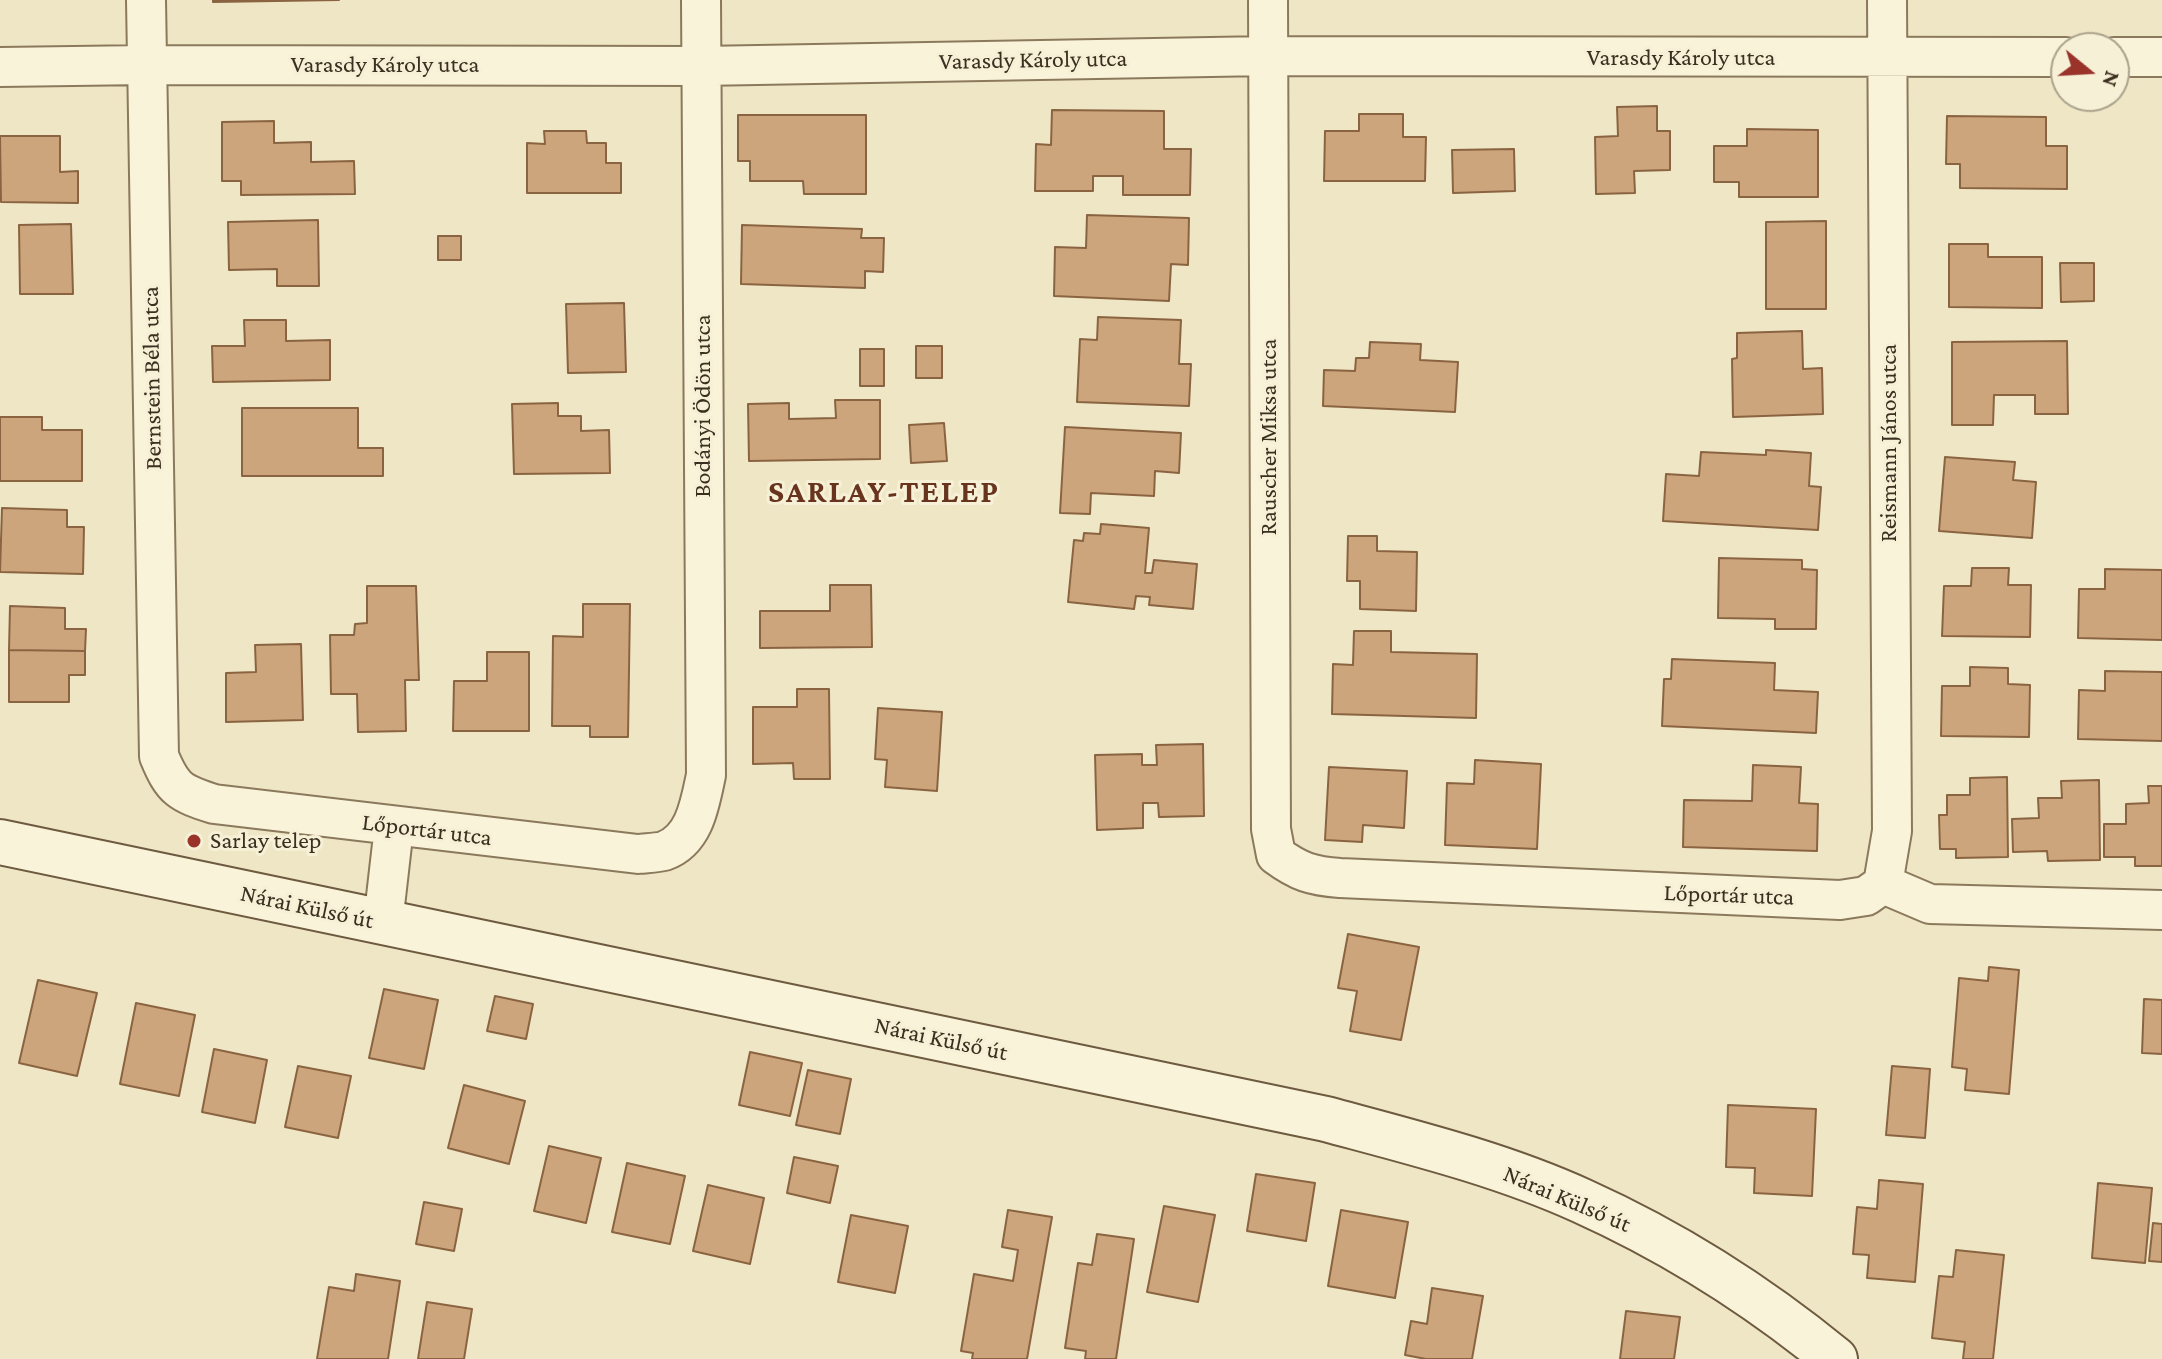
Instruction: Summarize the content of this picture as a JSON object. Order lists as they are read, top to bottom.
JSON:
{
  "streets": {
    "street": [
      "Varasdy Károly utca",
      "Bernstein Béla utca",
      "Bodányi Ödön utca",
      "Rauscher Miksa utca",
      "Reismann János utca",
      "Lőportár utca",
      "Nárai Külső út"
    ]
  },
  "crossings": [
    ["Varasdy Károly utca", "Bernstein Béla utca"],
    ["Varasdy Károly utca", "Bodányi Ödön utca"],
    ["Varasdy Károly utca", "Rauscher Miksa utca"],
    ["Varasdy Károly utca", "Reismann János utca"],
    ["Bernstein Béla utca", "Lőportár utca"],
    ["Bodányi Ödön utca", "Lőportár utca"],
    ["Rauscher Miksa utca", "Lőportár utca"],
    ["Reismann János utca", "Lőportár utca"]
  ],
  "districts": ["SARLAY-TELEP"],
  "places": ["Sarlay telep"],
  "north": "right"
}
